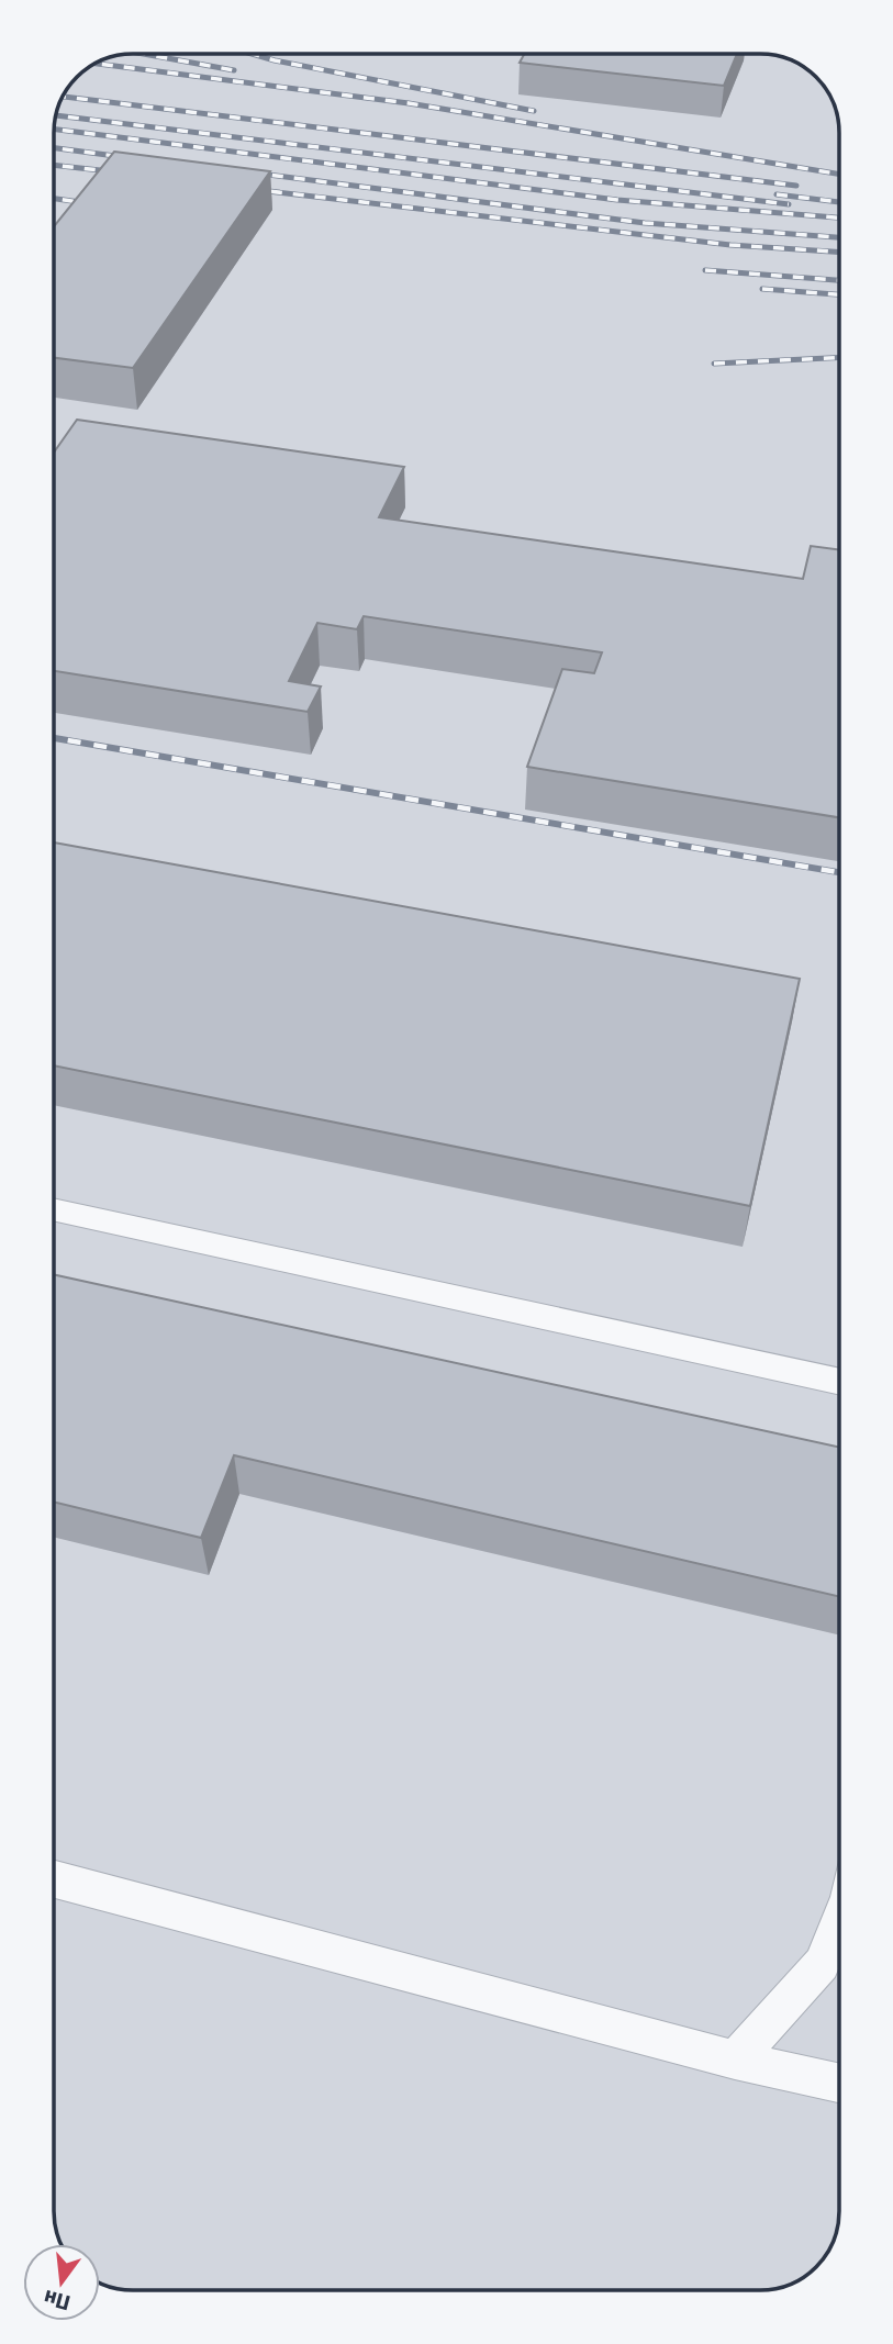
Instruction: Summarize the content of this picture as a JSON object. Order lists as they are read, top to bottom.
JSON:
{
  "north": "bottom"
}
